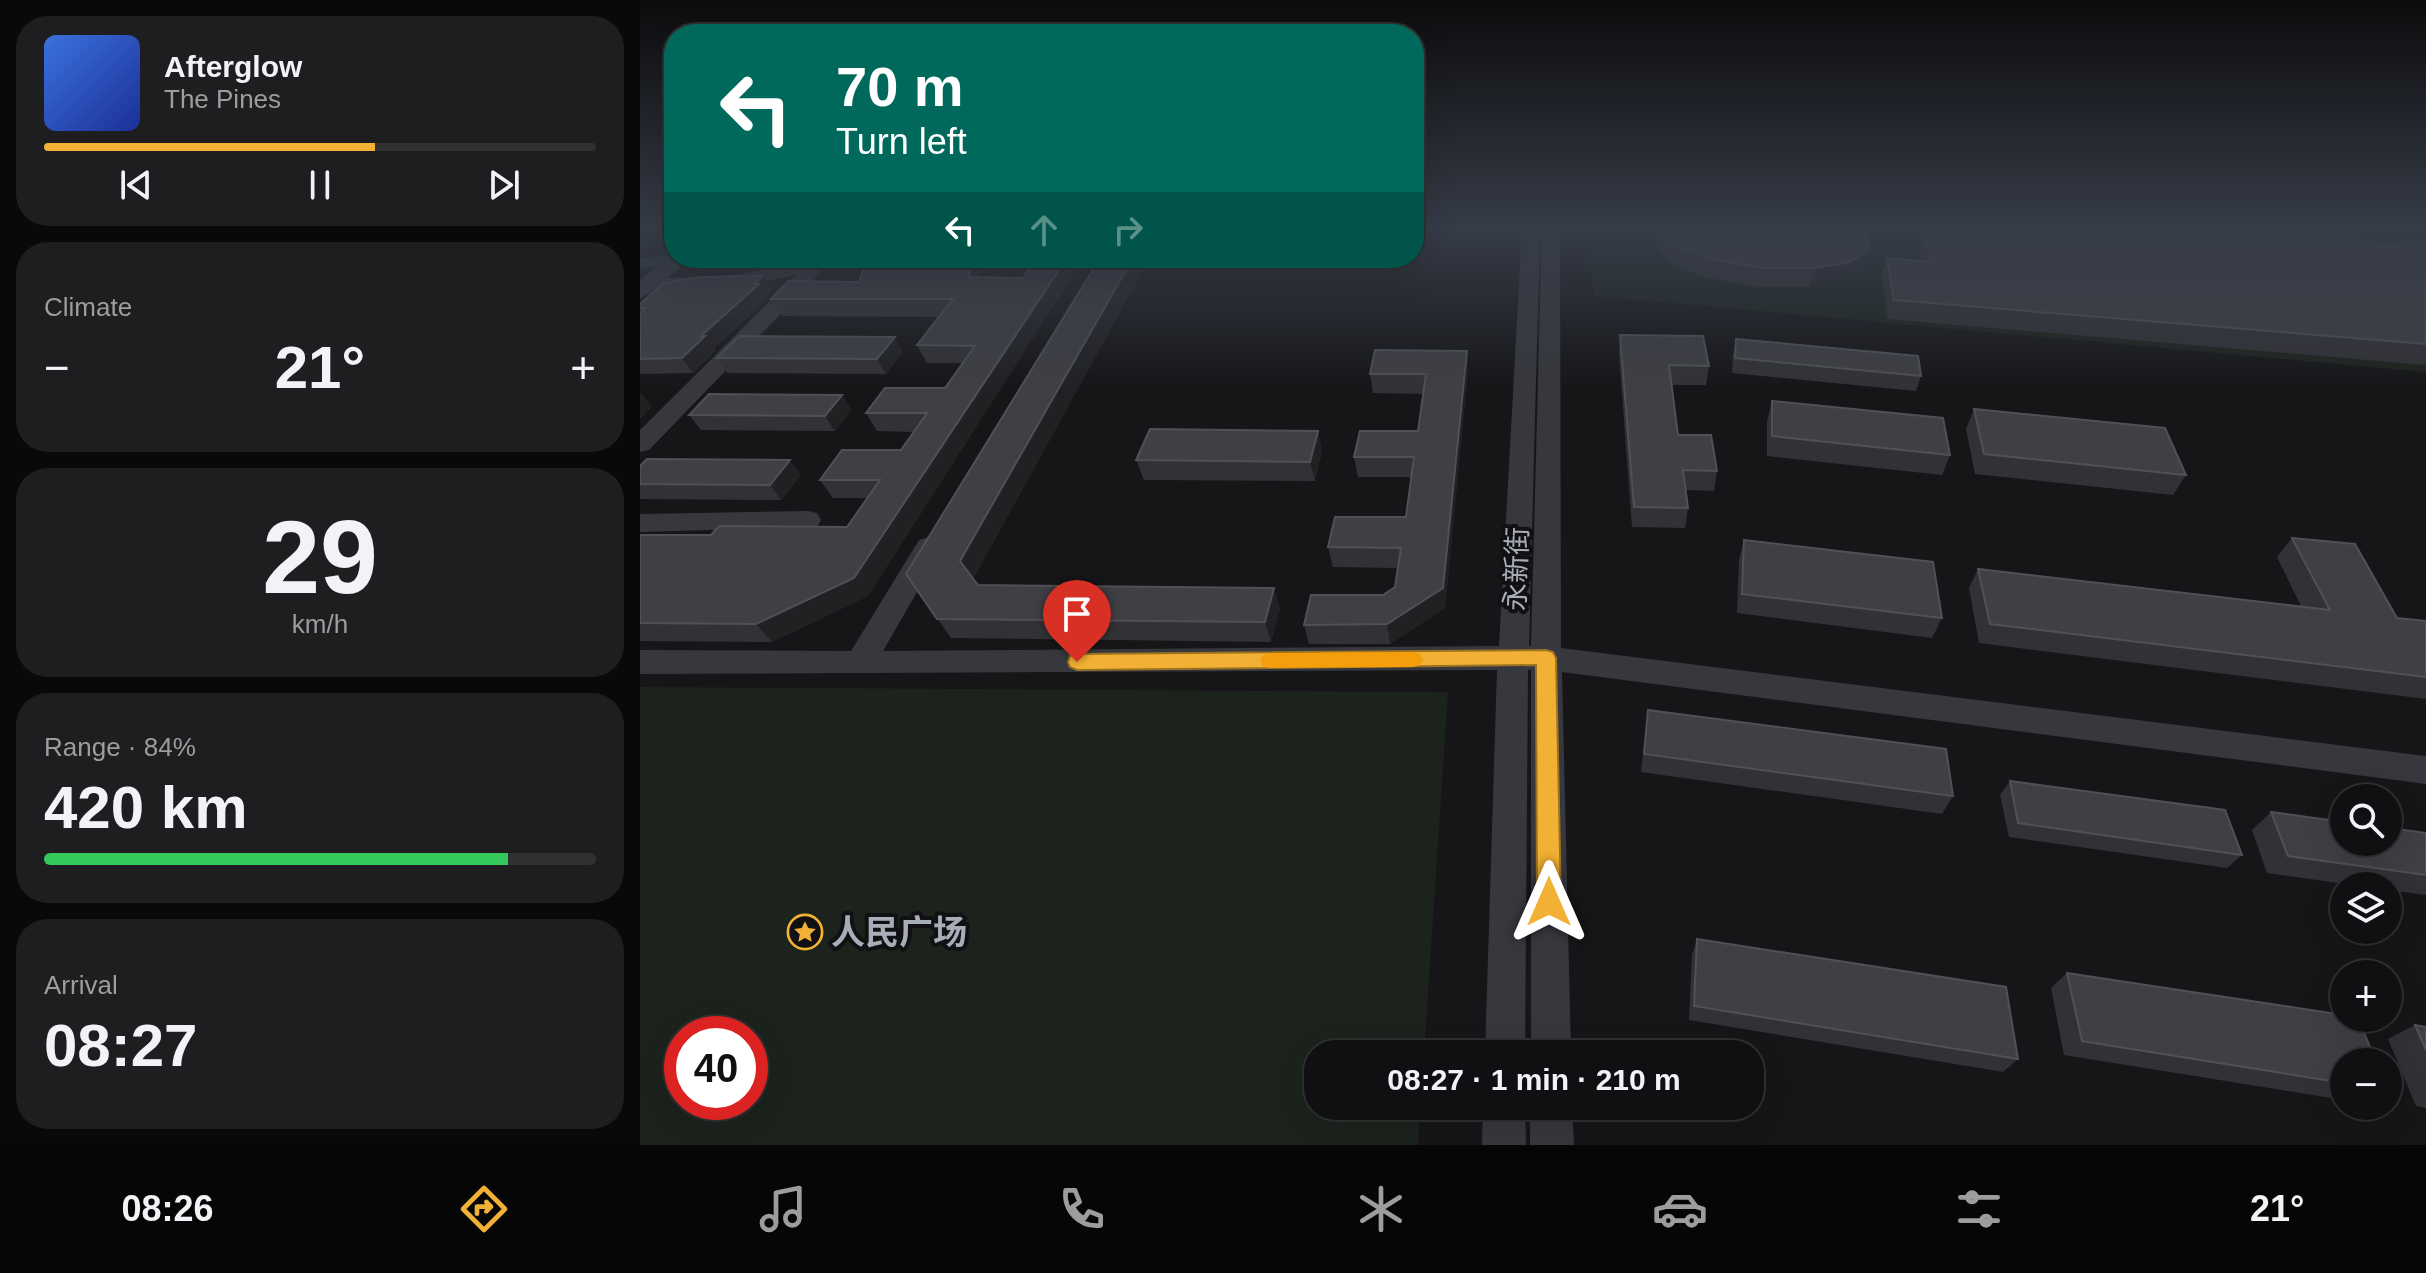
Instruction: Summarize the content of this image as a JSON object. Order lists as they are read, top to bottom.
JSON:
{
  "streets": {
    "street": ["永新街"]
  },
  "places": {
    "place": ["人民广场"]
  },
  "page": {
    "turn": ["70 m", "Turn left"],
    "song": ["Afterglow", "The Pines"],
    "tile": [
      "Climate",
      ["29", "km/h"],
      ["Range · 84%", "420 km"],
      ["Arrival", "08:27"]
    ],
    "heat": ["−", "21°", "+"],
    "map_buttons": ["+", "−"],
    "limit": "40",
    "trip": "08:27 · 1 min · 210 m",
    "tabs": ["08:26", "21°"]
  }
}
